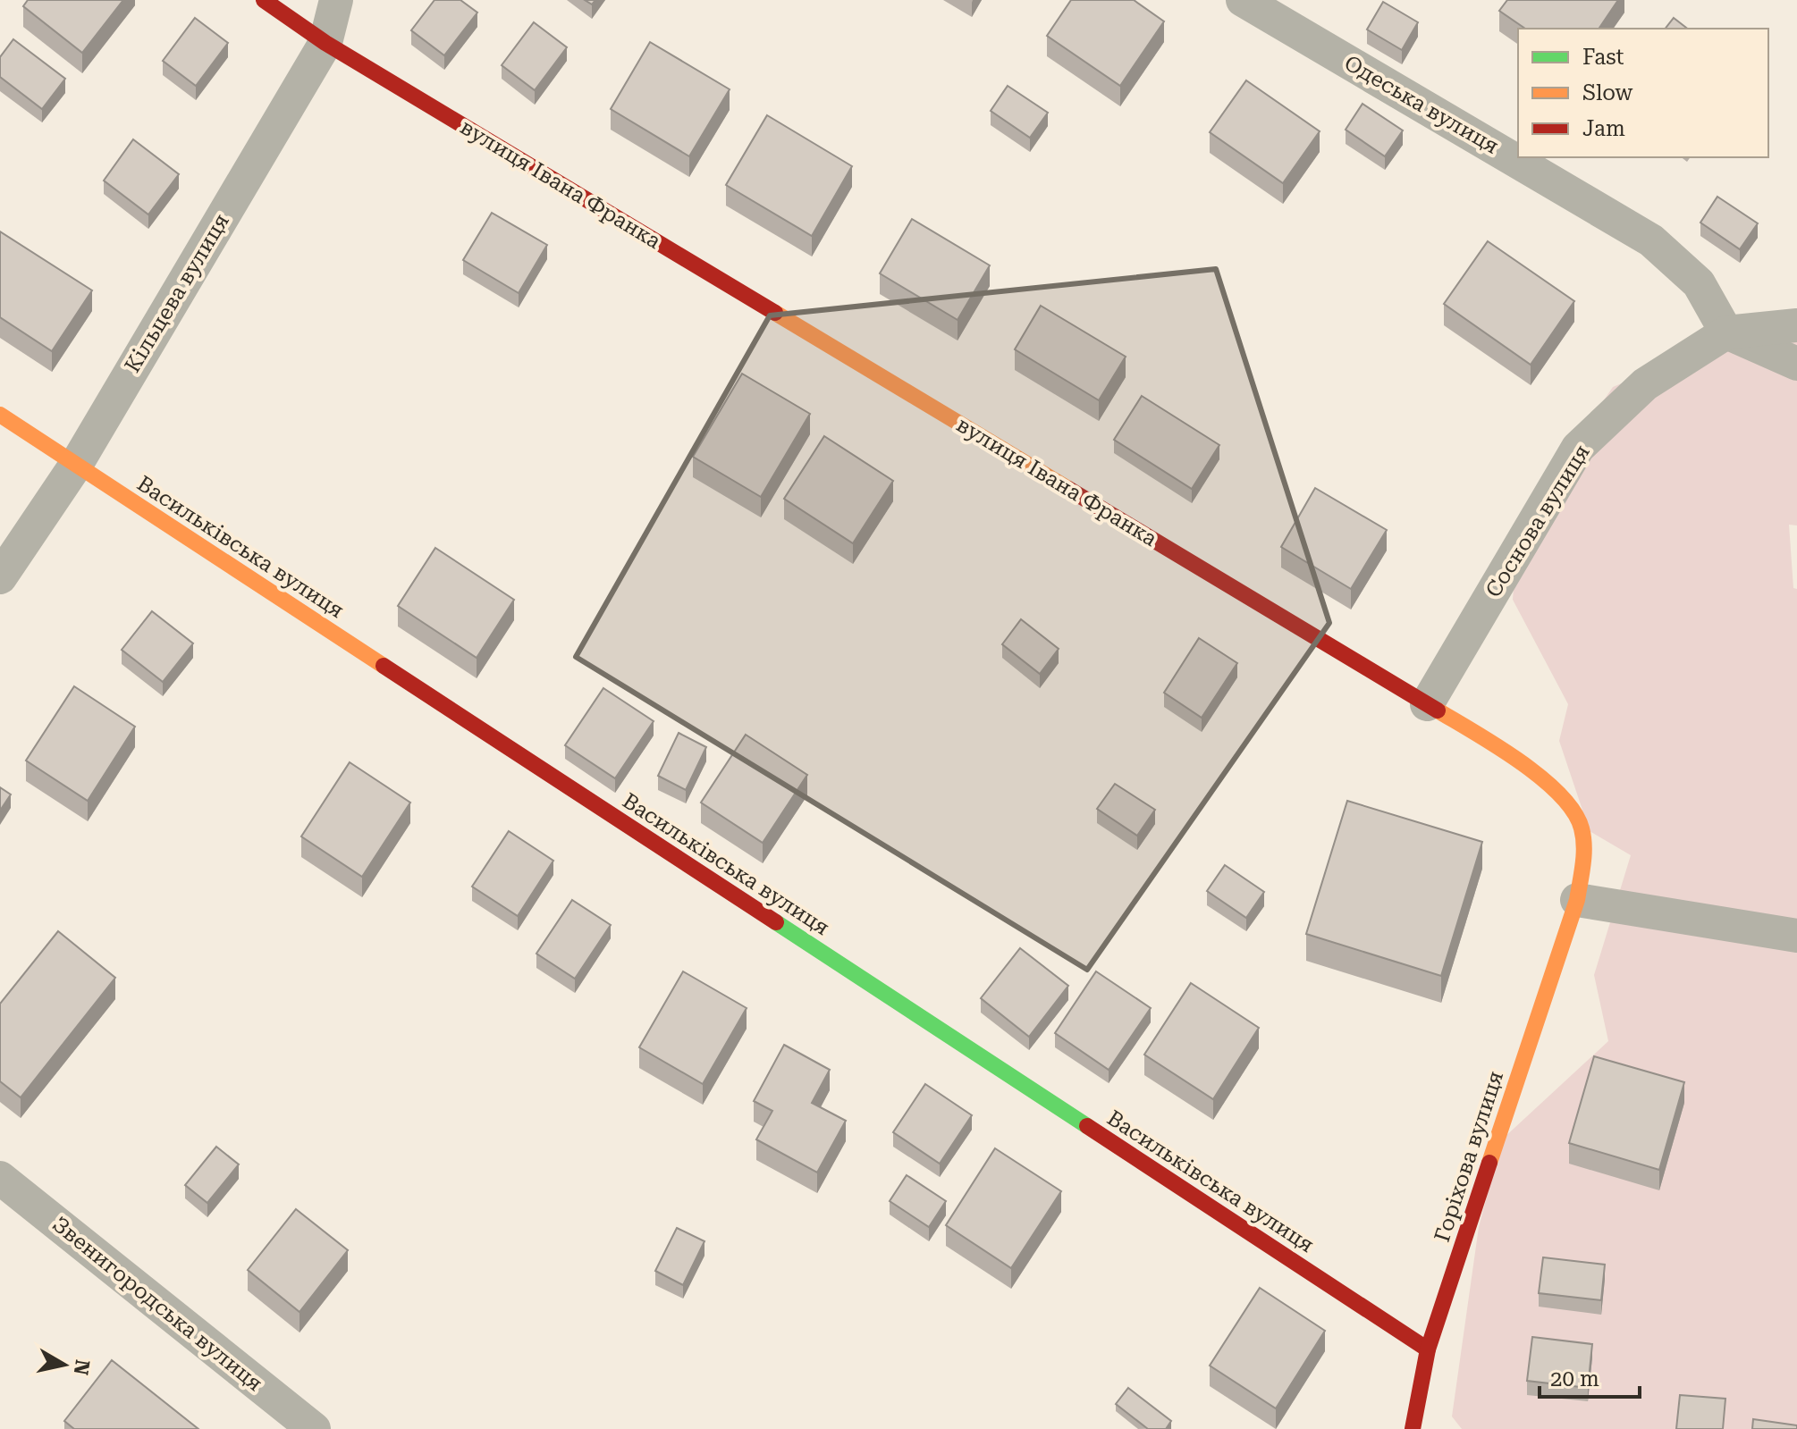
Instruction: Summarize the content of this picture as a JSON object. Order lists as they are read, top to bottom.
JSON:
{
  "streets": {
    "street": [
      "Одеська вулиця",
      "вулиця Івана Франка",
      "Кільцева вулиця",
      "Соснова вулиця",
      "Васильківська вулиця",
      "Горіхова вулиця",
      "Звенигородська вулиця"
    ]
  },
  "crossings": [
    ["Одеська вулиця", "Соснова вулиця"],
    ["вулиця Івана Франка", "Кільцева вулиця"],
    ["вулиця Івана Франка", "Соснова вулиця"],
    ["вулиця Івана Франка", "Горіхова вулиця"],
    ["Кільцева вулиця", "Васильківська вулиця"],
    ["Васильківська вулиця", "Горіхова вулиця"]
  ],
  "legend": ["Fast", "Slow", "Jam"],
  "scale_bar": "20 m",
  "north": "right"
}
